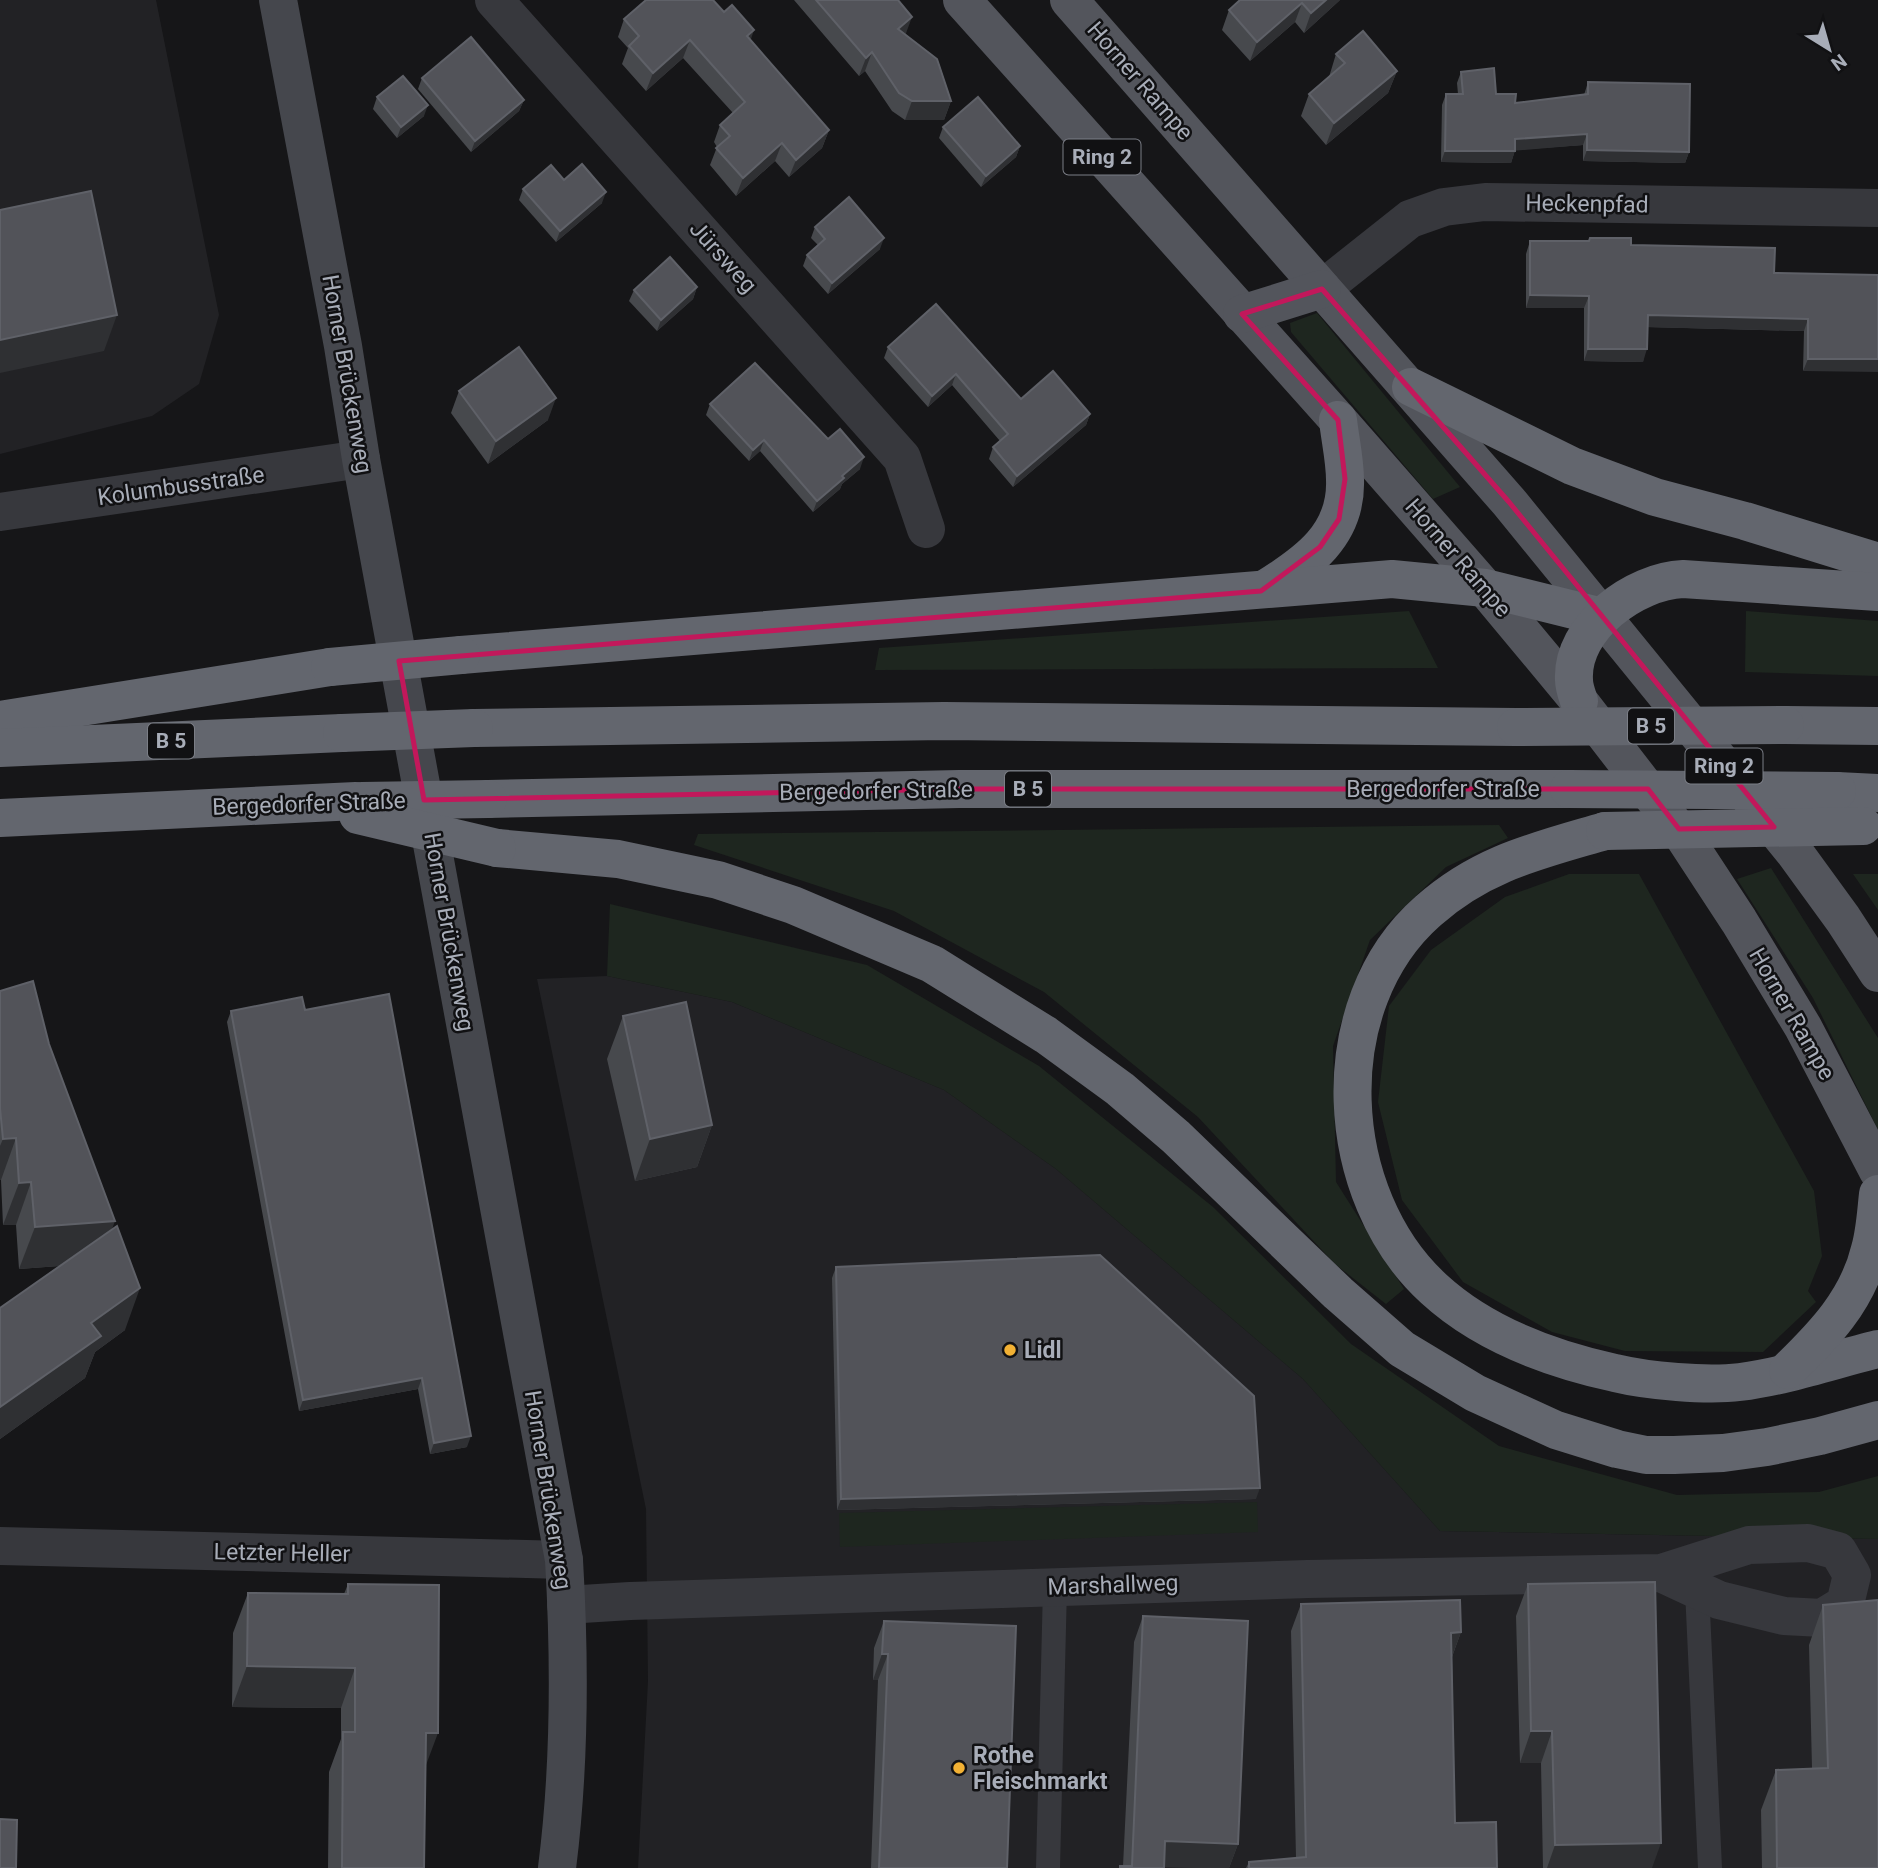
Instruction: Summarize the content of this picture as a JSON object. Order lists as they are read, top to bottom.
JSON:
{
  "streets": {
    "highway": ["B 5", "Bergedorfer Straße"],
    "main road": ["Horner Rampe", "Ring 2"],
    "street": [
      "Heckenpfad",
      "Jürsweg",
      "Horner Brückenweg",
      "Kolumbusstraße",
      "Letzter Heller",
      "Marshallweg"
    ]
  },
  "crossings": [
    ["Horner Rampe", "Heckenpfad"],
    ["Horner Brückenweg", "Kolumbusstraße"],
    ["Horner Brückenweg", "Letzter Heller"],
    ["Horner Brückenweg", "Marshallweg"]
  ],
  "places": ["Lidl", "Rothe Fleischmarkt"],
  "north": "bottom right"
}
